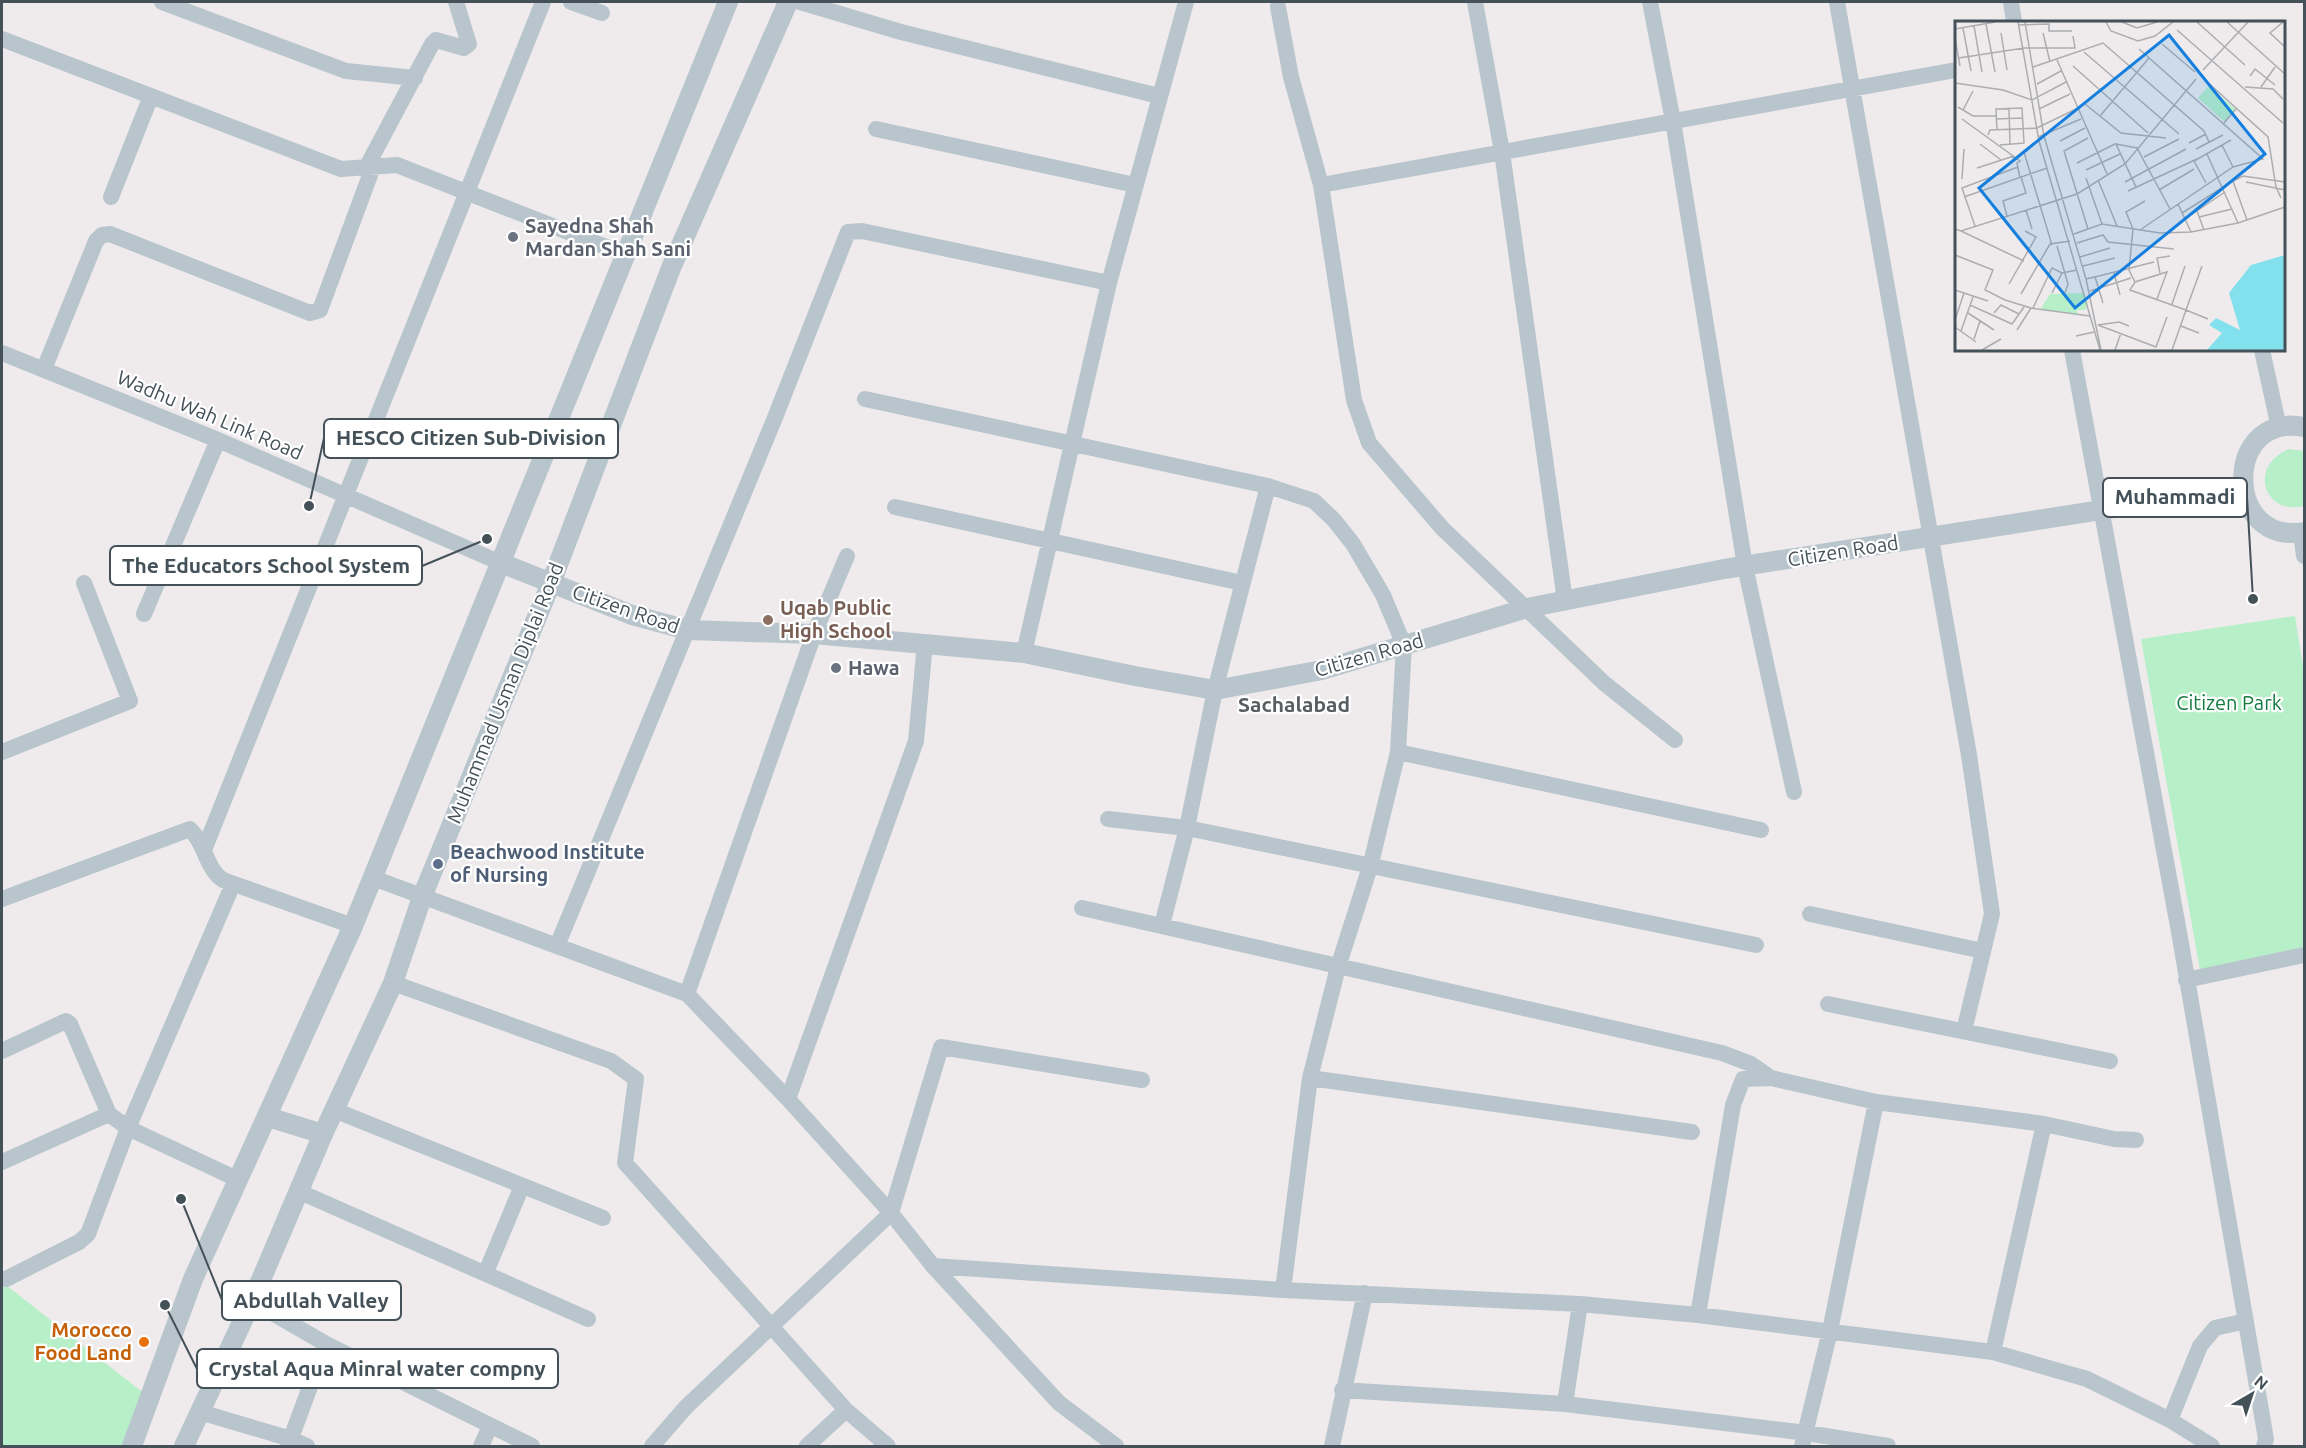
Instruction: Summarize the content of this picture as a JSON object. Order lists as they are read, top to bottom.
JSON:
{
  "streets": {
    "street": ["Wadhu Wah Link Road", "Citizen Road", "Muhammad Usman Diplai Road"]
  },
  "crossings": [
    ["Wadhu Wah Link Road", "Citizen Road"],
    ["Citizen Road", "Muhammad Usman Diplai Road"]
  ],
  "districts": ["Sachalabad"],
  "parks": ["Citizen Park"],
  "places": [
    "Sayedna Shah Mardan Shah Sani",
    "HESCO Citizen Sub-Division",
    "The Educators School System",
    "Muhammadi",
    "Uqab Public High School",
    "Hawa",
    "Beachwood Institute of Nursing",
    "Abdullah Valley",
    "Crystal Aqua Minral water compny",
    "Morocco Food Land"
  ],
  "north": "top right"
}
